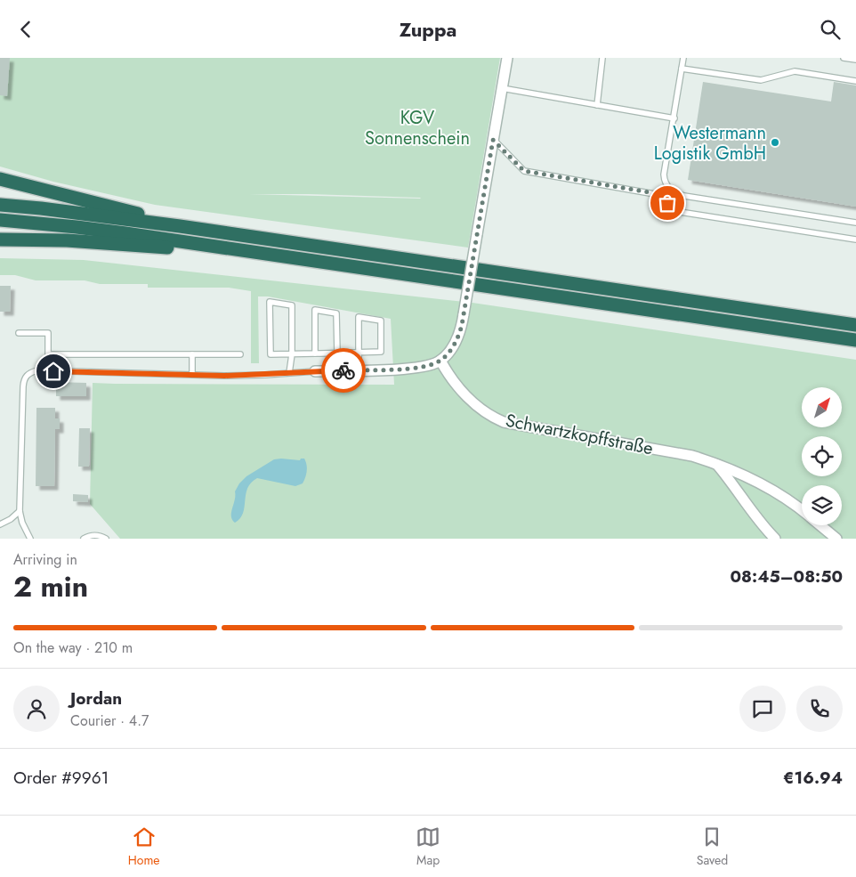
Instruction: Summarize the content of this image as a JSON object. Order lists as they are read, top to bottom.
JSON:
{
  "streets": {
    "street": ["Schwartzkopffstraße"]
  },
  "parks": ["KGV Sonnenschein"],
  "places": ["Westermann Logistik GmbH"],
  "north": "top right",
  "page": {
    "header": "Zuppa",
    "heading": ["2 min", "Arriving in", "08:45–08:50"],
    "panel": [
      "Jordan",
      "Courier · 4.7",
      "Order #9961",
      "€16.94"
    ],
    "bar": "On the way · 210 m",
    "tabs": ["Home", "Map", "Saved"]
  }
}
